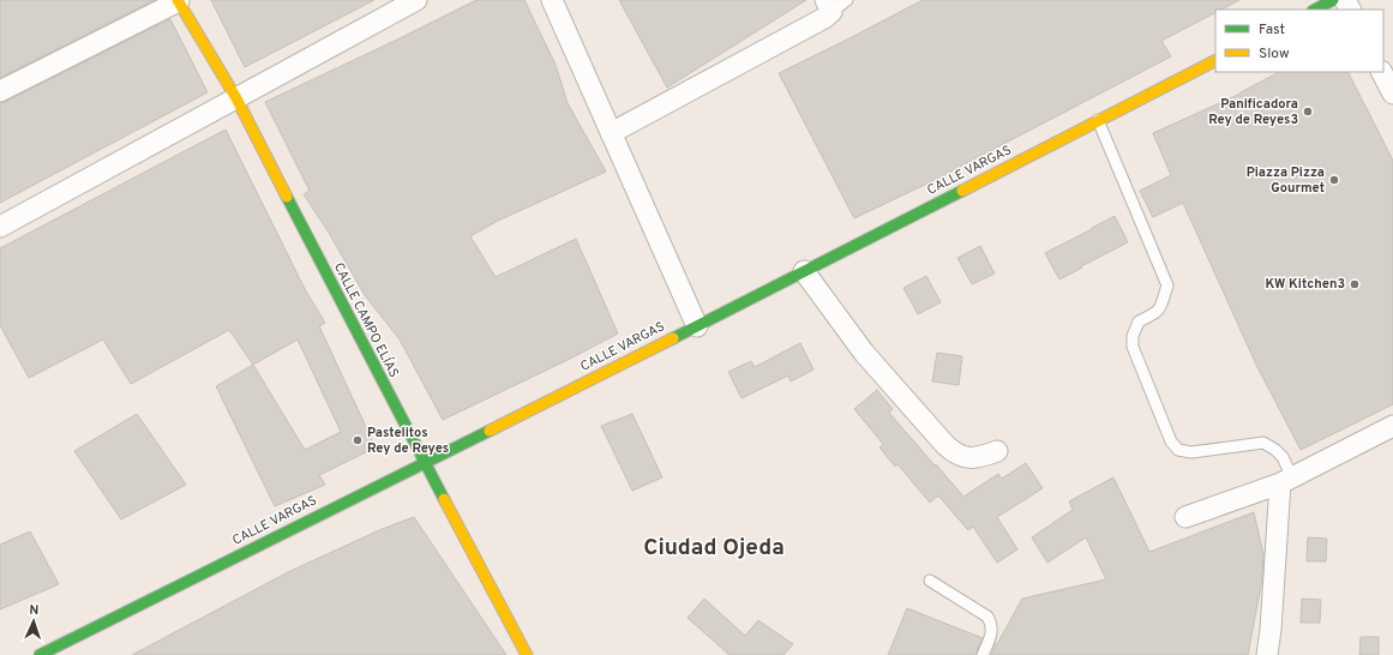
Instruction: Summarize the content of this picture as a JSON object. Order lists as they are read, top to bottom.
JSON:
{
  "streets": {
    "street": ["CALLE VARGAS", "CALLE CAMPO ELÍAS"]
  },
  "crossings": [
    ["CALLE VARGAS", "CALLE CAMPO ELÍAS"]
  ],
  "districts": ["Ciudad Ojeda"],
  "places": [
    "Panificadora Rey de Reyes3",
    "Piazza Pizza Gourmet",
    "KW Kitchen3",
    "Pastelitos Rey de Reyes"
  ],
  "legend": ["Fast", "Slow"],
  "north": "top"
}
